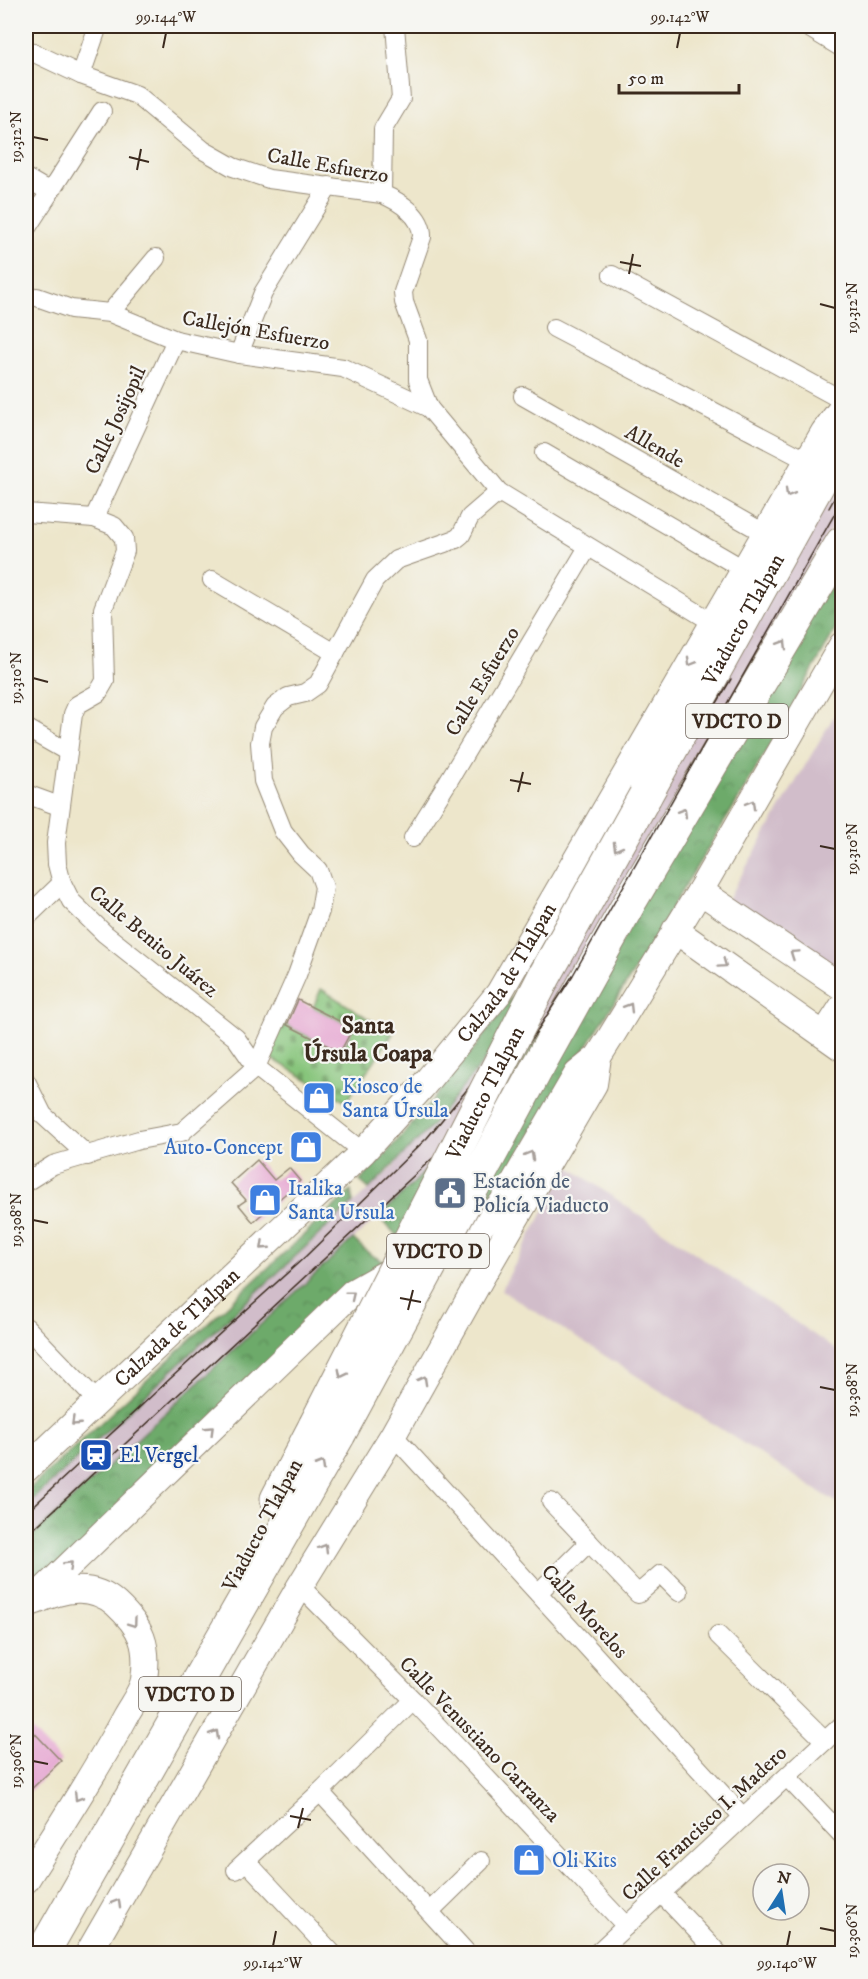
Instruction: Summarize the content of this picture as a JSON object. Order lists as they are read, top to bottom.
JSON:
{
  "streets": {
    "highway": ["Viaducto Tlalpan", "VDCTO D"],
    "main road": ["Calzada de Tlalpan"],
    "street": [
      "Calle Esfuerzo",
      "Callejón Esfuerzo",
      "Calle Josijopil",
      "Allende",
      "Calle Benito Juárez",
      "Calle Morelos",
      "Calle Venustiano Carranza",
      "Calle Francisco I. Madero"
    ]
  },
  "crossings": [
    ["Calle Esfuerzo", "Callejón Esfuerzo"],
    ["Calle Esfuerzo", "Calzada de Tlalpan"],
    ["Callejón Esfuerzo", "Calle Josijopil"],
    ["Calle Josijopil", "Calle Benito Juárez"],
    ["Allende", "Calzada de Tlalpan"],
    ["Calle Benito Juárez", "Calzada de Tlalpan"],
    ["Calle Morelos", "Calle Francisco I. Madero"],
    ["Calle Venustiano Carranza", "Calle Francisco I. Madero"]
  ],
  "districts": ["Santa Úrsula Coapa"],
  "places": {
    "shop": [
      "Kiosco de Santa Úrsula",
      "Auto-Concept",
      "Italika Santa Ursula",
      "Oli Kits"
    ],
    "public building": ["Estación de Policía Viaducto"],
    "station": ["El Vergel"]
  },
  "scale_bar": "50 m",
  "north": "top",
  "coordinates": [
    "99.144°W",
    "99.142°W",
    "19.312°N",
    "19.310°N",
    "19.308°N",
    "19.306°N",
    "99.140°W"
  ]
}
